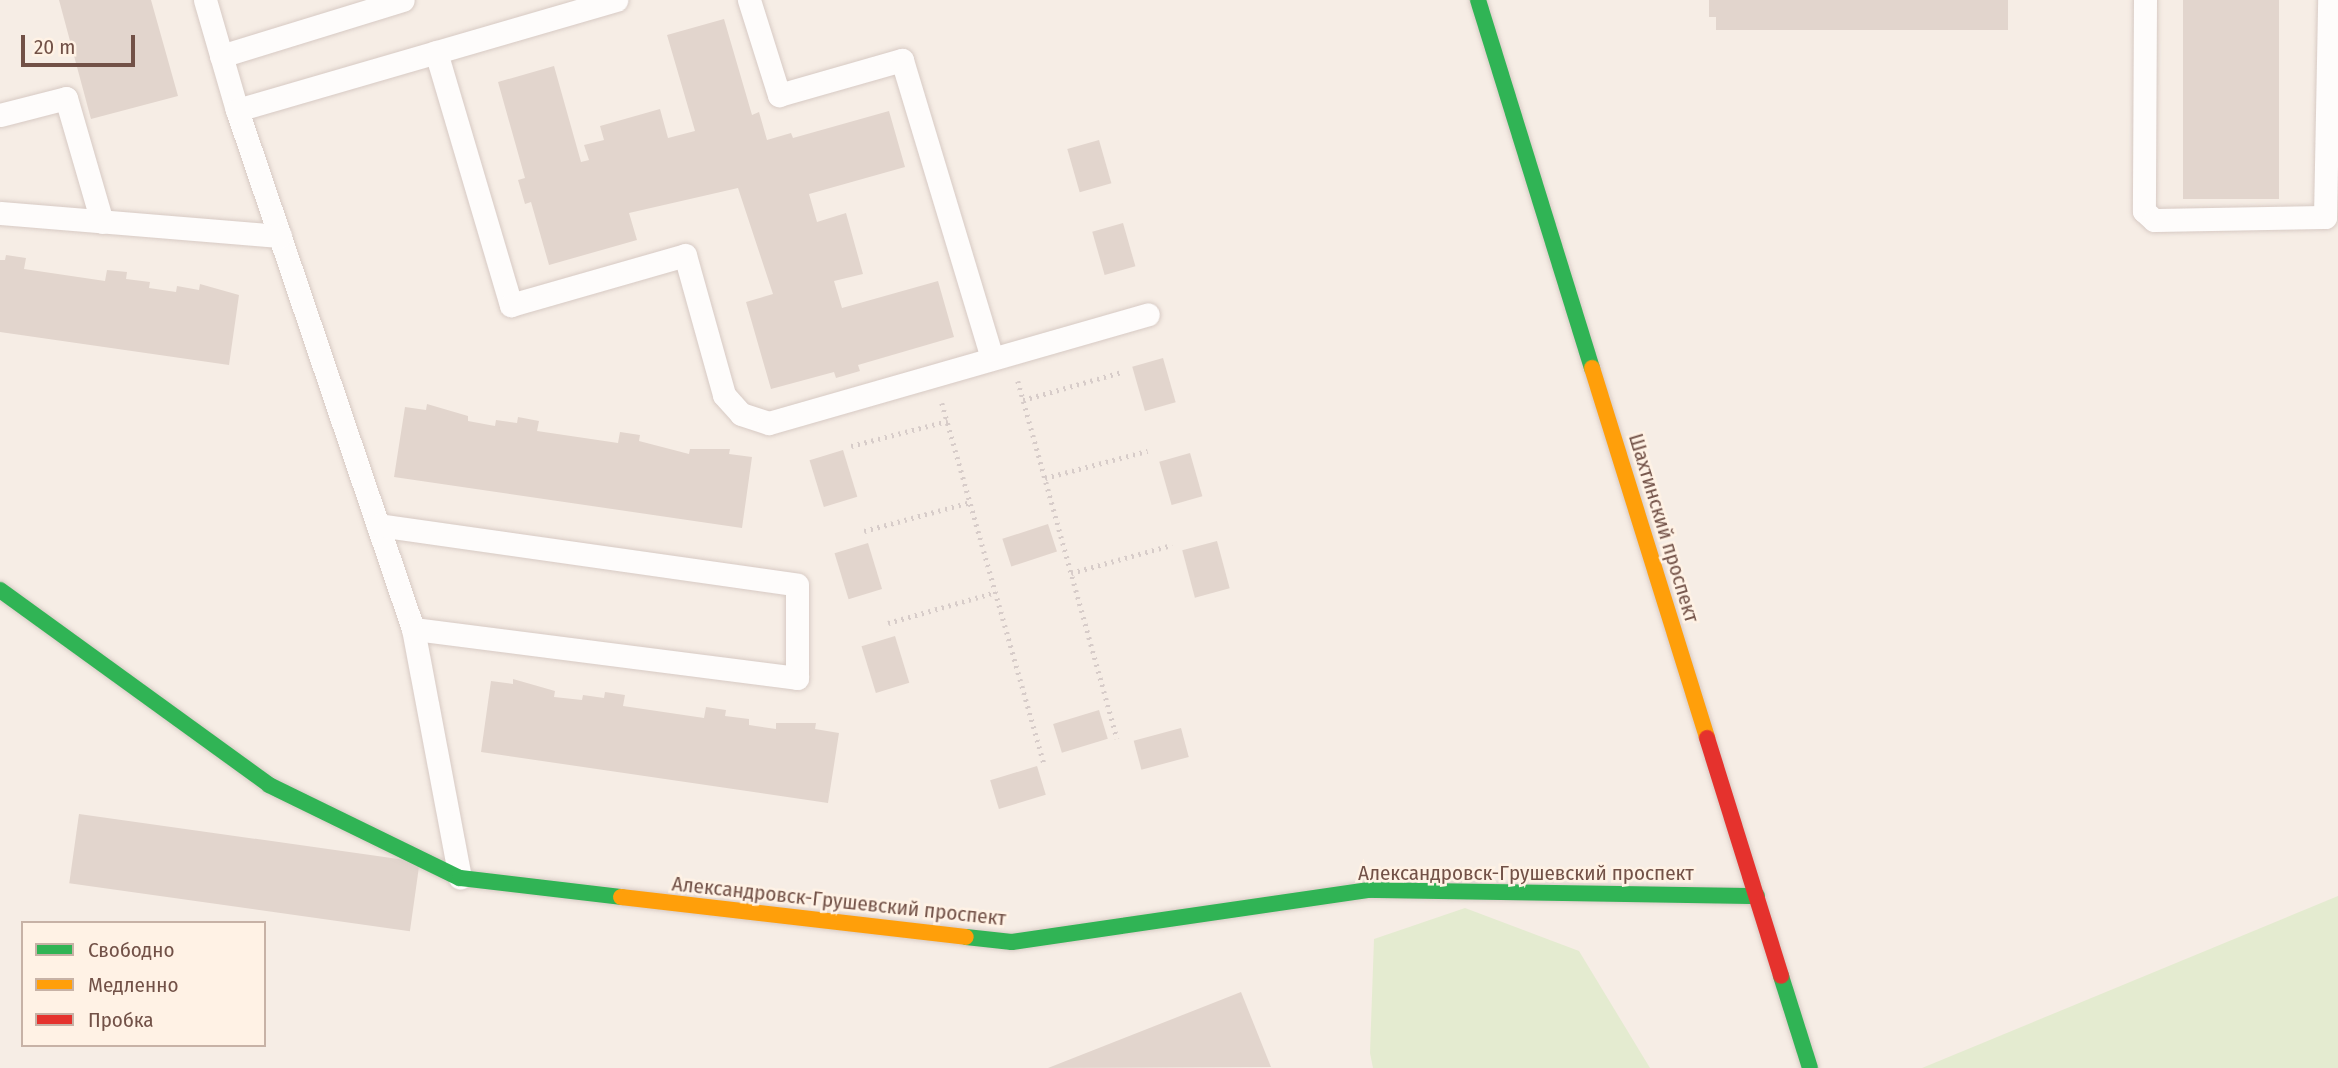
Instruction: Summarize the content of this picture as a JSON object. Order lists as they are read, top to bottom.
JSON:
{
  "streets": {
    "street": ["Шахтинский проспект", "Александровск-Грушевский проспект"]
  },
  "crossings": [
    ["Шахтинский проспект", "Александровск-Грушевский проспект"]
  ],
  "legend": ["Свободно", "Медленно", "Пробка"],
  "scale_bar": "20 m"
}
